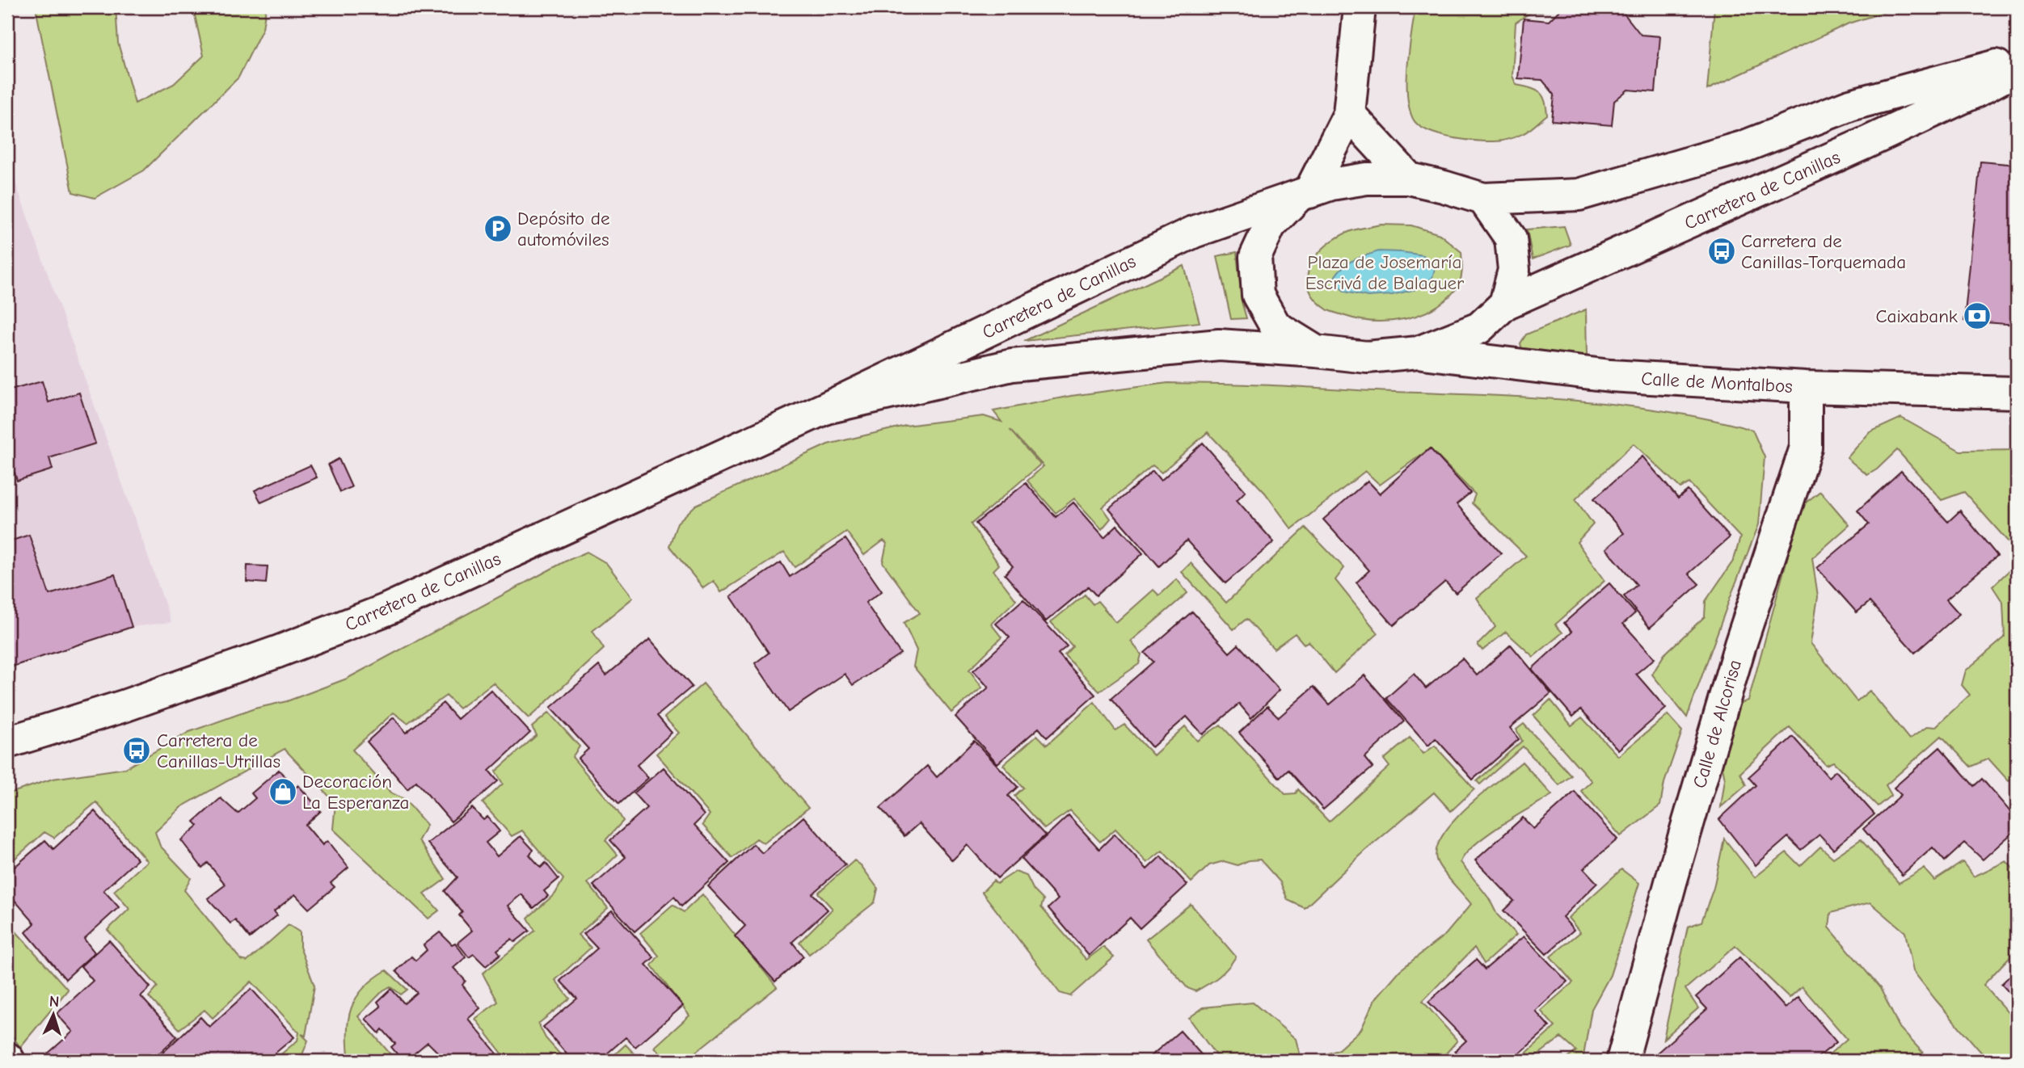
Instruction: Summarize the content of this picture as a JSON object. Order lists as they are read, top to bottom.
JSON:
{
  "streets": {
    "street": ["Carretera de Canillas", "Calle de Montalbos", "Calle de Alcorisa"]
  },
  "crossings": [
    ["Calle de Montalbos", "Calle de Alcorisa"]
  ],
  "parks": ["Plaza de Josemaría Escrivá de Balaguer"],
  "places": {
    "parking": ["Depósito de automóviles"],
    "bus stop": ["Carretera de Canillas-Torquemada", "Carretera de Canillas-Utrillas"],
    "bank": ["Caixabank"],
    "shop": ["Decoración La Esperanza"]
  },
  "north": "top"
}
